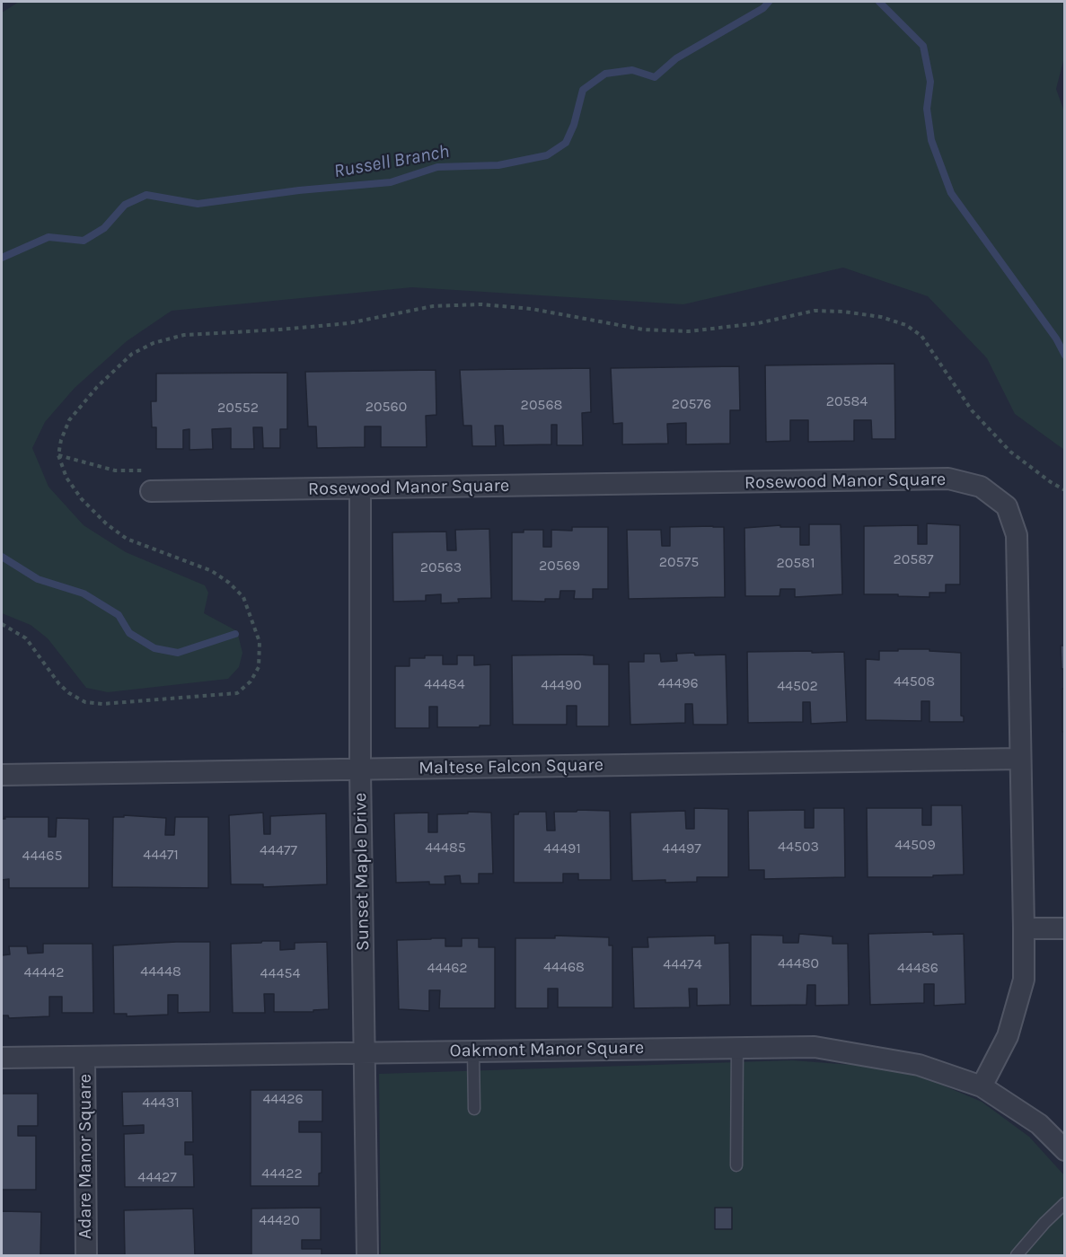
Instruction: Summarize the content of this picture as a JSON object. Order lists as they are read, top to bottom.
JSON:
{
  "streets": {
    "street": [
      "Rosewood Manor Square",
      "Maltese Falcon Square",
      "Sunset Maple Drive",
      "Oakmont Manor Square",
      "Adare Manor Square"
    ]
  },
  "crossings": [
    ["Rosewood Manor Square", "Maltese Falcon Square"],
    ["Rosewood Manor Square", "Sunset Maple Drive"],
    ["Rosewood Manor Square", "Oakmont Manor Square"],
    ["Maltese Falcon Square", "Sunset Maple Drive"],
    ["Sunset Maple Drive", "Oakmont Manor Square"],
    ["Oakmont Manor Square", "Adare Manor Square"]
  ],
  "water": ["Russell Branch"],
  "house_numbers": [
    "20584",
    "20576",
    "20568",
    "20560",
    "20552",
    "20587",
    "20575",
    "20581",
    "20569",
    "20563",
    "44508",
    "44496",
    "44484",
    "44490",
    "44502",
    "44509",
    "44503",
    "44485",
    "44491",
    "44497",
    "44477",
    "44471",
    "44465",
    "44480",
    "44474",
    "44468",
    "44462",
    "44486",
    "44448",
    "44442",
    "44454",
    "44426",
    "44431",
    "44422",
    "44427",
    "44420"
  ]
}
